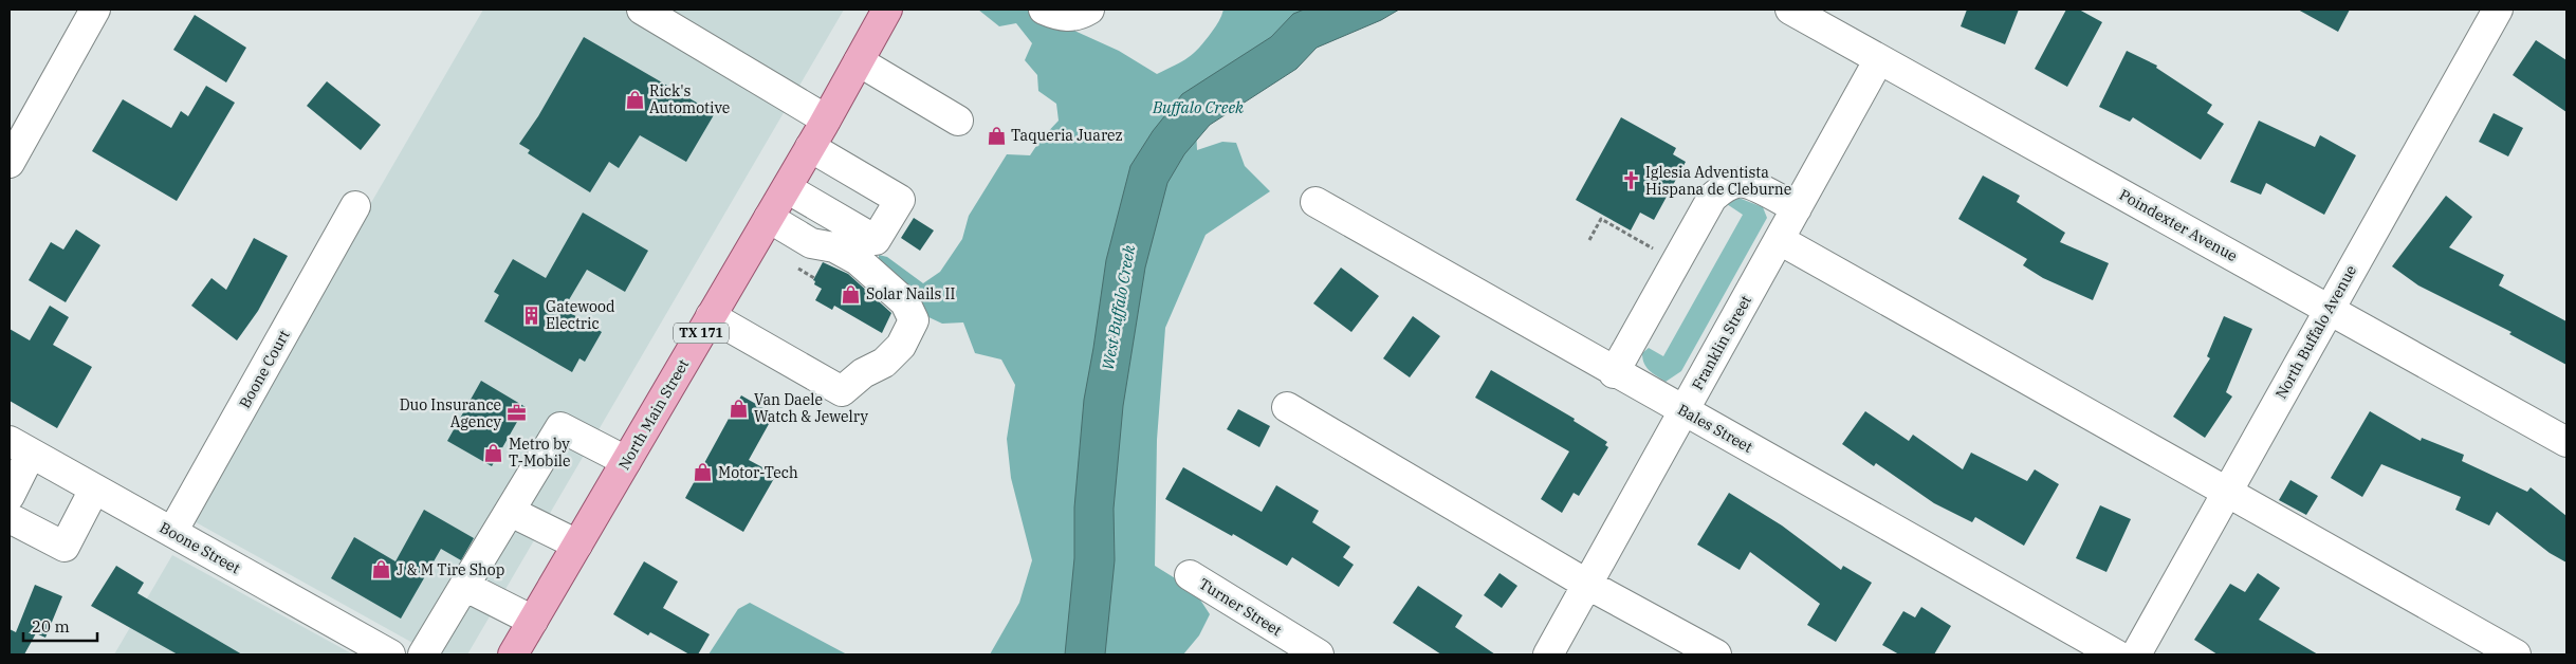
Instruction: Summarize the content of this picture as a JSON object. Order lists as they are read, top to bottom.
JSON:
{
  "streets": {
    "main road": ["TX 171", "North Main Street"],
    "street": [
      "Poindexter Avenue",
      "North Buffalo Avenue",
      "Franklin Street",
      "Boone Court",
      "Bales Street",
      "Boone Street",
      "Turner Street"
    ]
  },
  "crossings": [
    ["Poindexter Avenue", "North Buffalo Avenue"],
    ["Poindexter Avenue", "Franklin Street"],
    ["Franklin Street", "Bales Street"],
    ["Boone Court", "Boone Street"]
  ],
  "water": ["Buffalo Creek", "West Buffalo Creek"],
  "places": {
    "shop": [
      "Rick's Automotive",
      "Taqueria Juarez",
      "Solar Nails II",
      "Van Daele Watch & Jewelry",
      "Metro by T-Mobile",
      "Motor-Tech",
      "J & M Tire Shop"
    ],
    "church": ["Iglesia Adventista Hispana de Cleburne"],
    "building": ["Gatewood Electric"],
    "office": ["Duo Insurance Agency"]
  },
  "scale_bar": "20 m"
}
